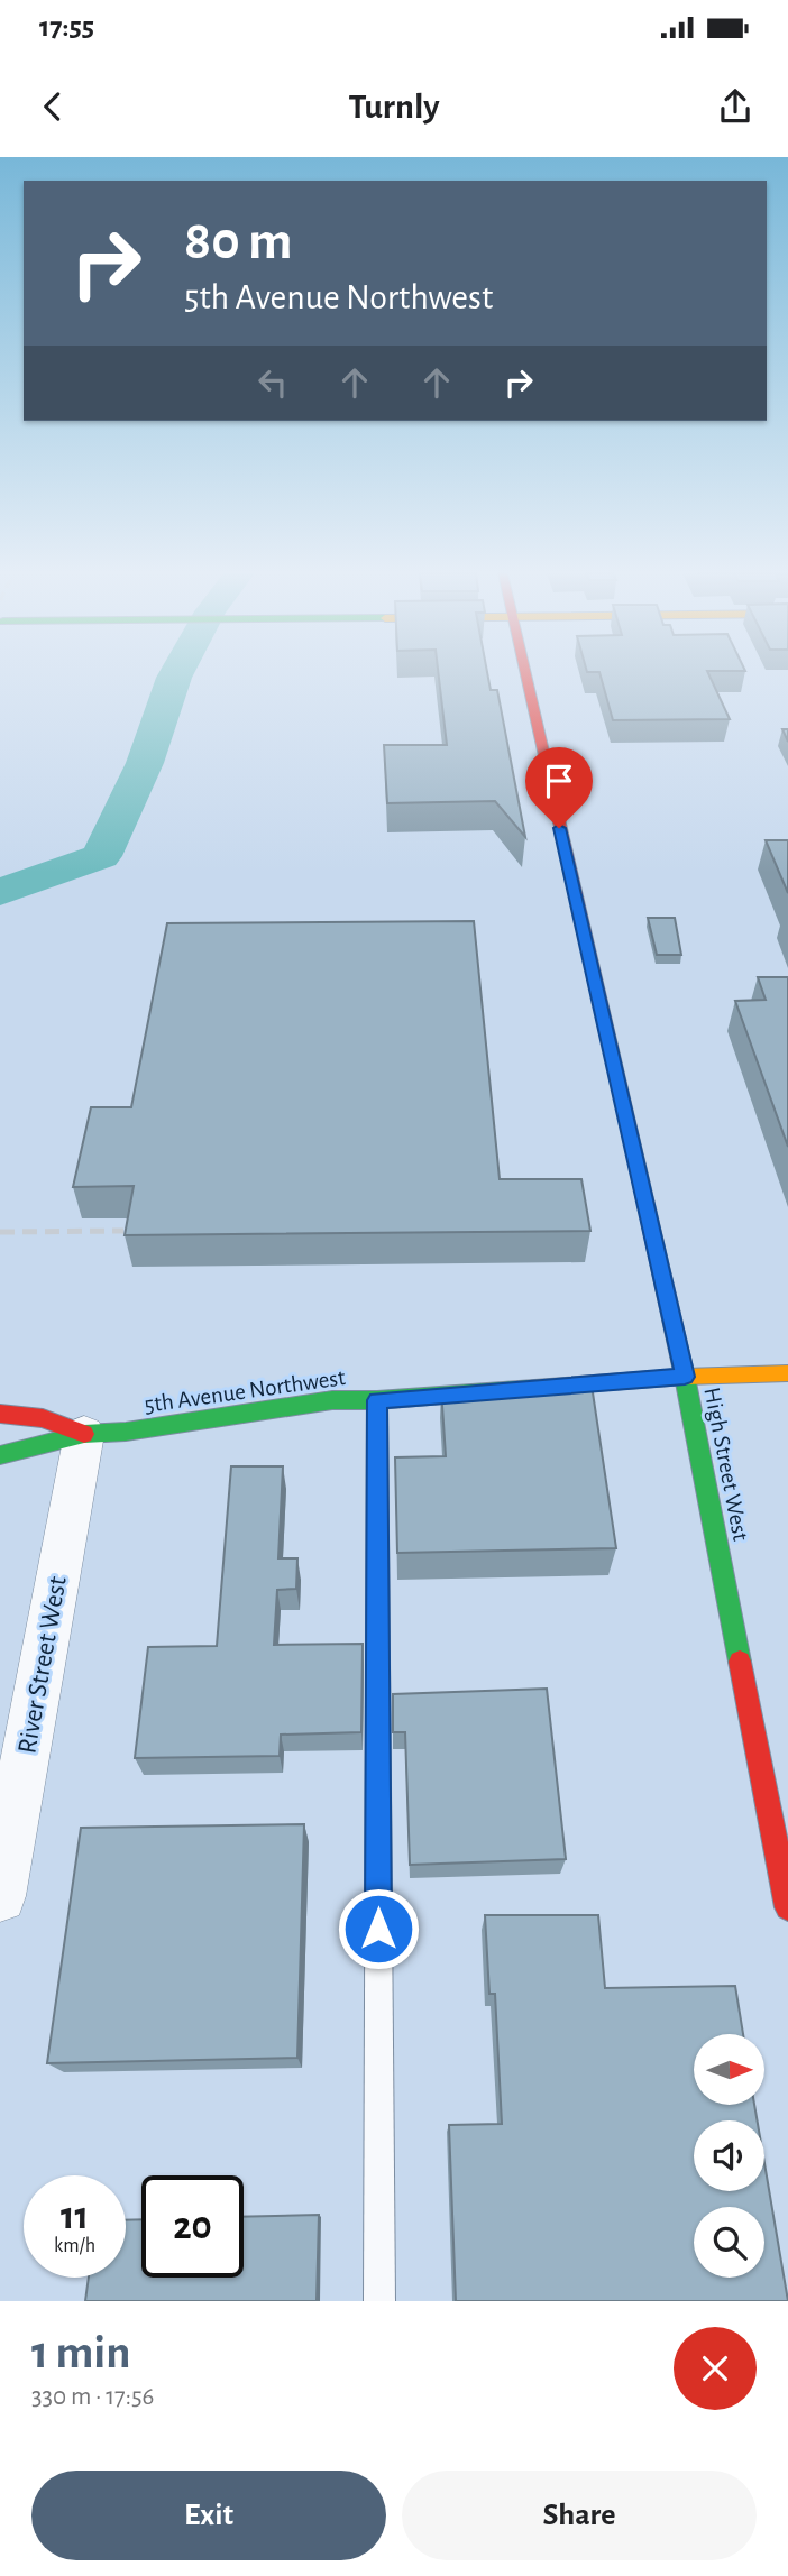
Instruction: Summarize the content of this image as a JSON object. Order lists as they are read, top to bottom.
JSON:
{
  "streets": {
    "main road": ["5th Avenue Northwest", "High Street West"],
    "street": ["River Street West"]
  },
  "crossings": [
    ["5th Avenue Northwest", "High Street West"],
    ["5th Avenue Northwest", "River Street West"]
  ],
  "north": "right",
  "page": {
    "status": "17:55",
    "header": "Turnly",
    "turn": ["80 m", "5th Avenue Northwest"],
    "speed": "11 km/h",
    "limit": "20",
    "heading": ["1 min", "330 m · 17:56"],
    "buttons": ["Exit", "Share"]
  }
}
